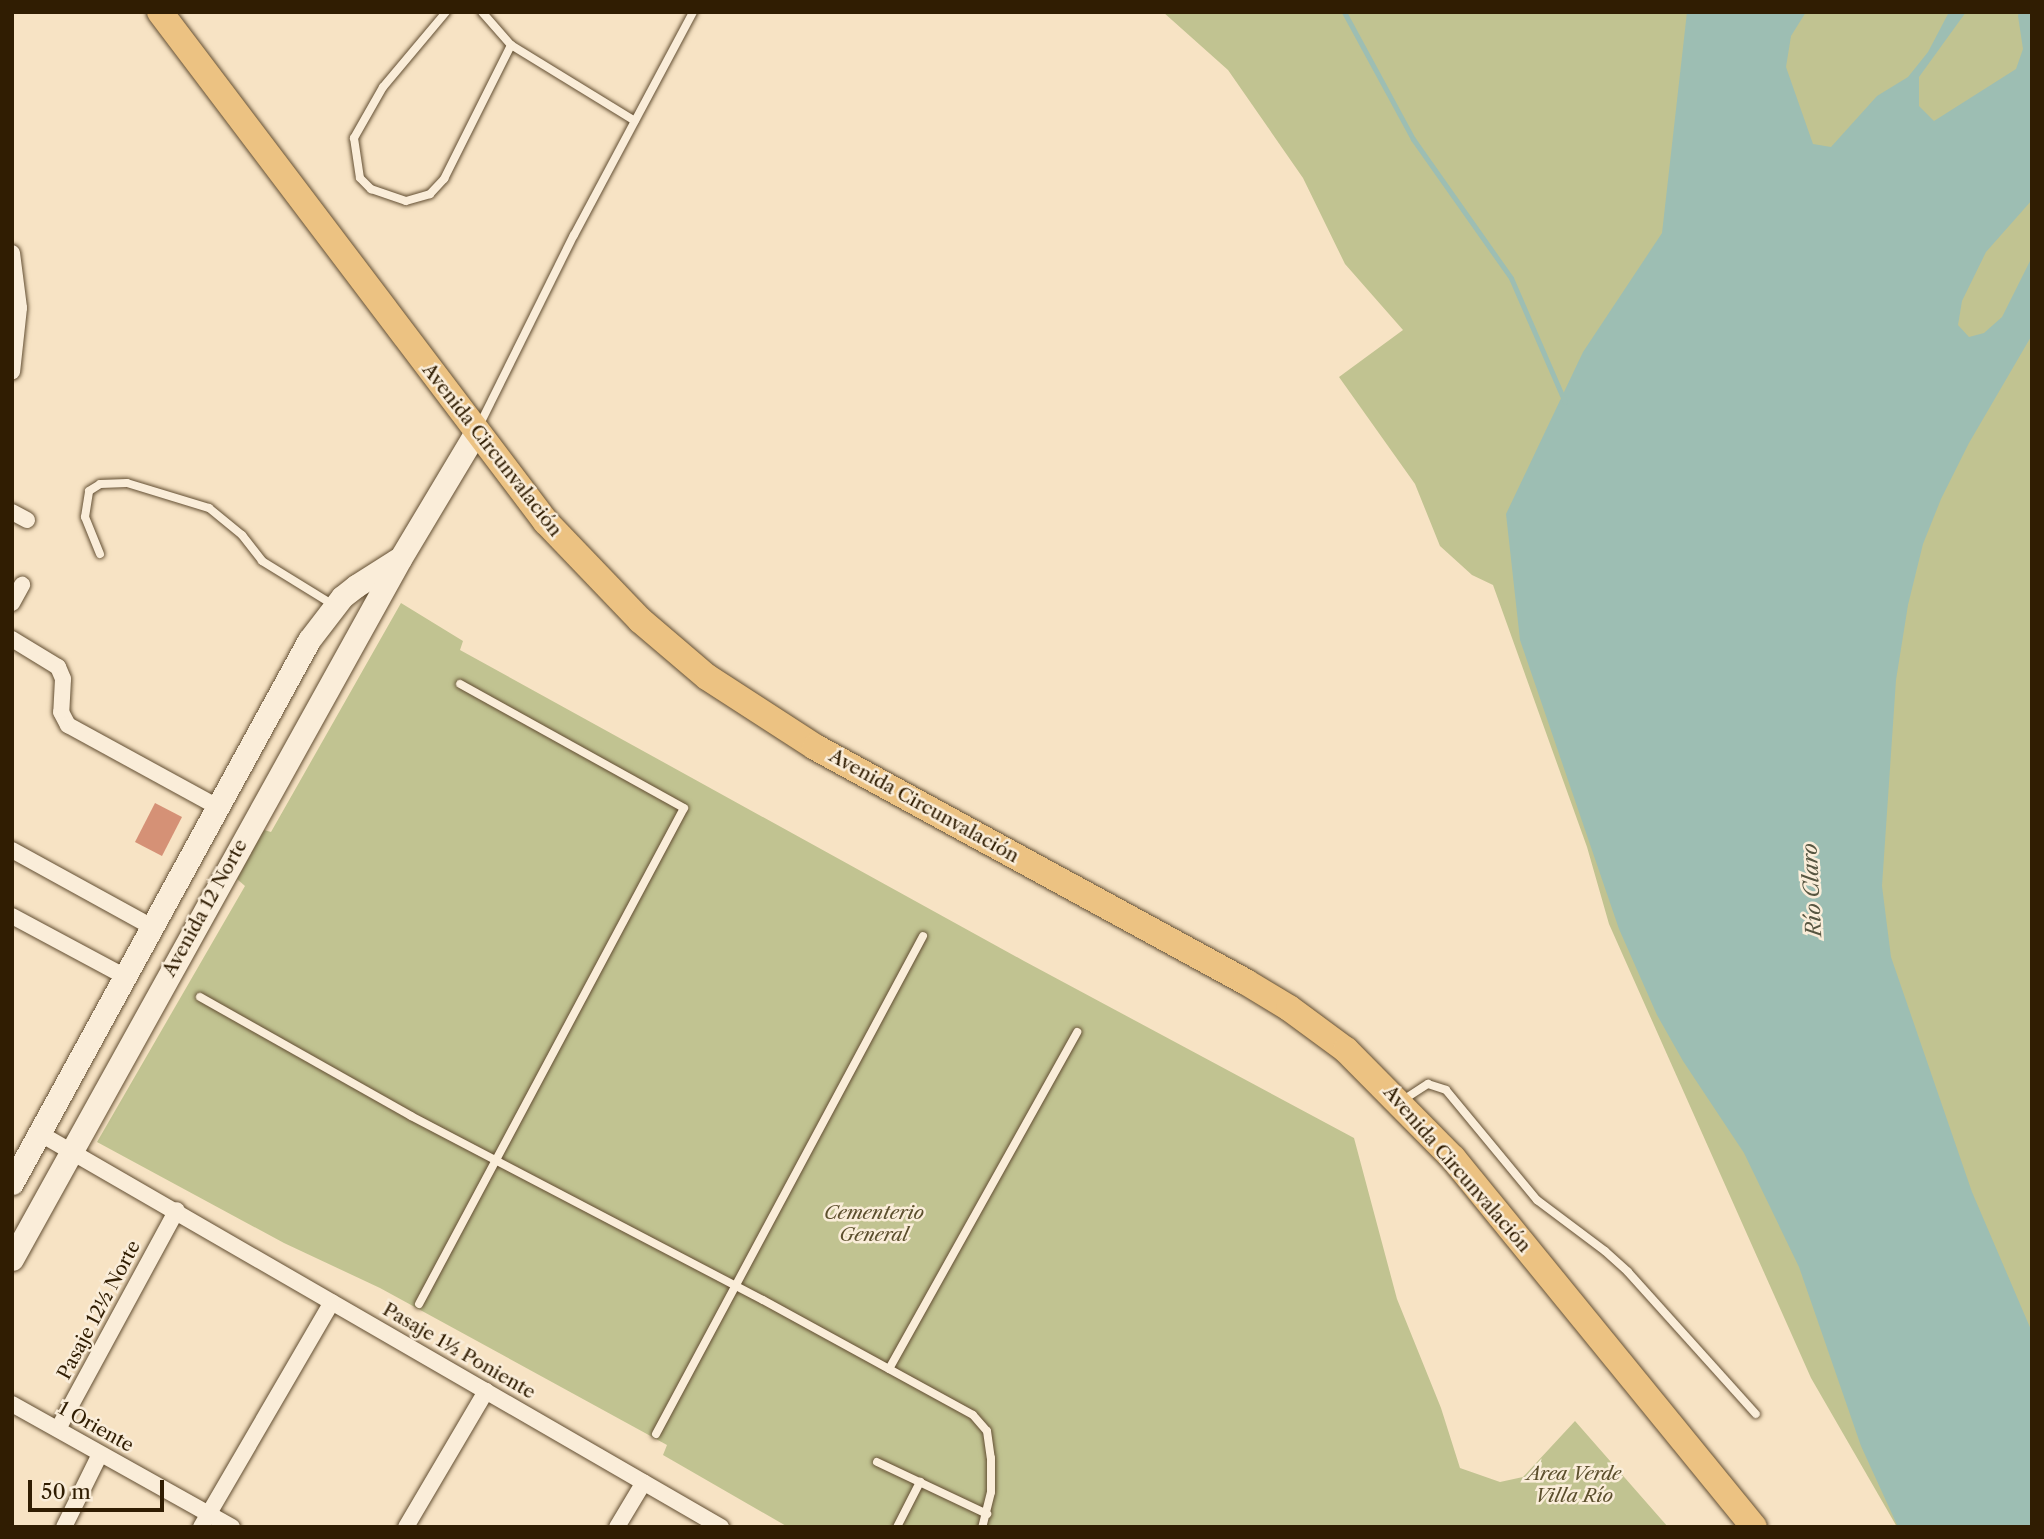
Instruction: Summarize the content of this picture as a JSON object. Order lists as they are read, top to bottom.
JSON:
{
  "streets": {
    "main road": ["Avenida Circunvalación", "Avenida 12 Norte"],
    "street": ["Pasaje 12½ Norte", "Pasaje 1½ Poniente", "1 Oriente"]
  },
  "crossings": [
    ["Avenida Circunvalación", "Avenida 12 Norte"],
    ["Avenida 12 Norte", "Pasaje 1½ Poniente"],
    ["Pasaje 12½ Norte", "Pasaje 1½ Poniente"],
    ["Pasaje 12½ Norte", "1 Oriente"]
  ],
  "water": ["Río Claro"],
  "parks": ["Cementerio General", "Area Verde Villa Río"],
  "scale_bar": "50 m"
}
